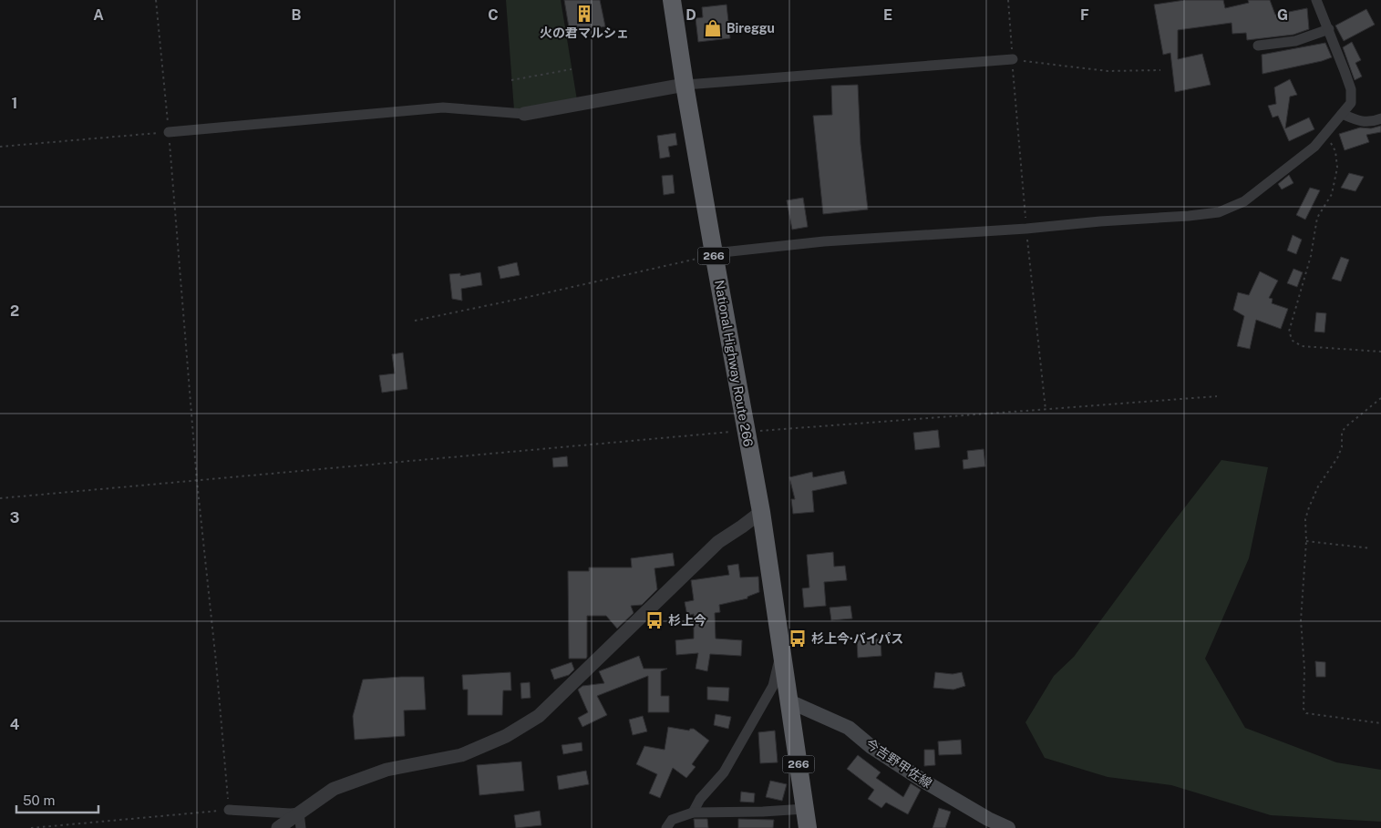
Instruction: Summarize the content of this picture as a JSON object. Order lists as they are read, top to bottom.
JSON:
{
  "streets": {
    "highway": ["266", "National Highway Route 266"],
    "main road": ["今吉野甲佐線"]
  },
  "crossings": [
    ["266", "National Highway Route 266"],
    ["266", "今吉野甲佐線"],
    ["National Highway Route 266", "今吉野甲佐線"]
  ],
  "places": {
    "building": ["火の君マルシェ"],
    "shop": ["Bireggu"],
    "bus stop": ["杉上今", "杉上今·バイパス"]
  },
  "scale_bar": "50 m",
  "grid": {
    "columns": [
      "A",
      "B",
      "C",
      "D",
      "E",
      "F",
      "G"
    ],
    "rows": [
      "1",
      "2",
      "3",
      "4"
    ]
  }
}
